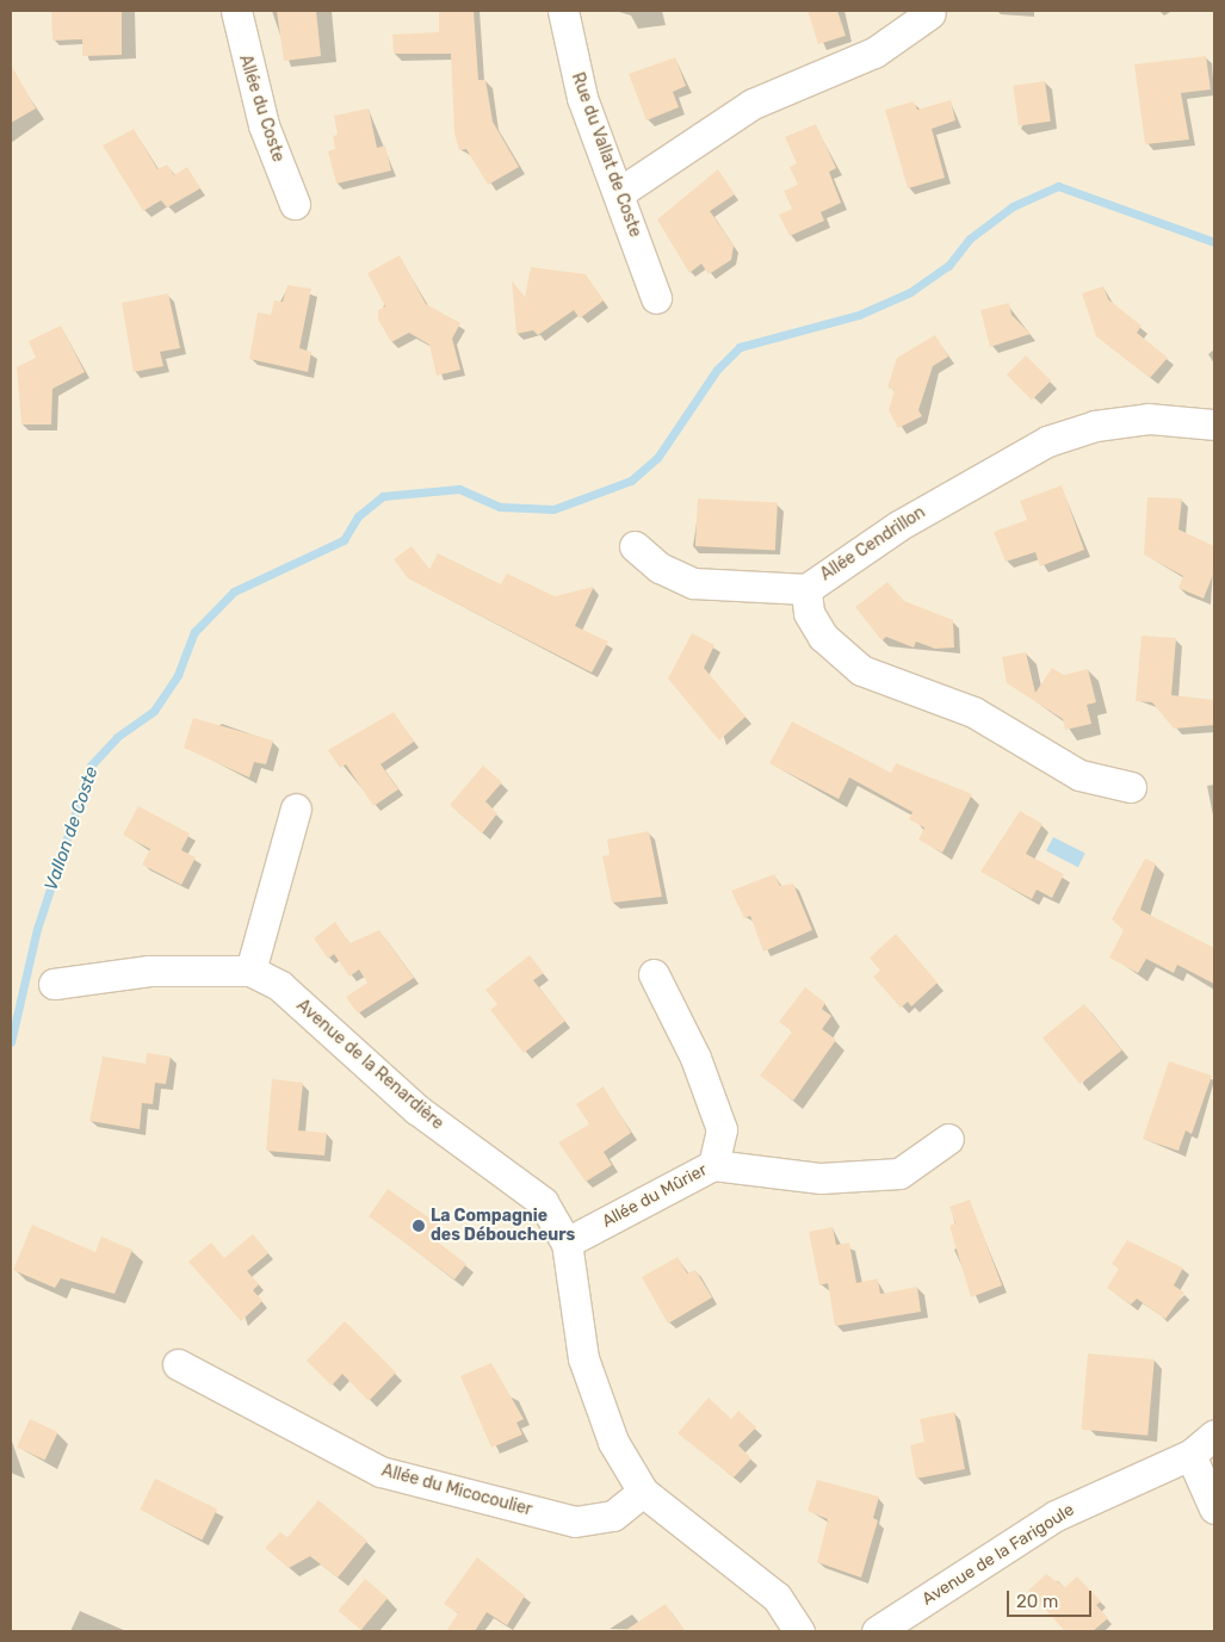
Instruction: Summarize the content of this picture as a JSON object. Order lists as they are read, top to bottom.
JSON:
{
  "streets": {
    "street": [
      "Allée du Coste",
      "Rue du Vallat de Coste",
      "Allée Cendrillon",
      "Avenue de la Renardière",
      "Allée du Mûrier",
      "Allée du Micocoulier",
      "Avenue de la Farigoule"
    ]
  },
  "crossings": [
    ["Avenue de la Renardière", "Allée du Mûrier"],
    ["Avenue de la Renardière", "Allée du Micocoulier"]
  ],
  "water": ["Vallon de Coste"],
  "places": ["La Compagnie des Déboucheurs"],
  "scale_bar": "20 m"
}
